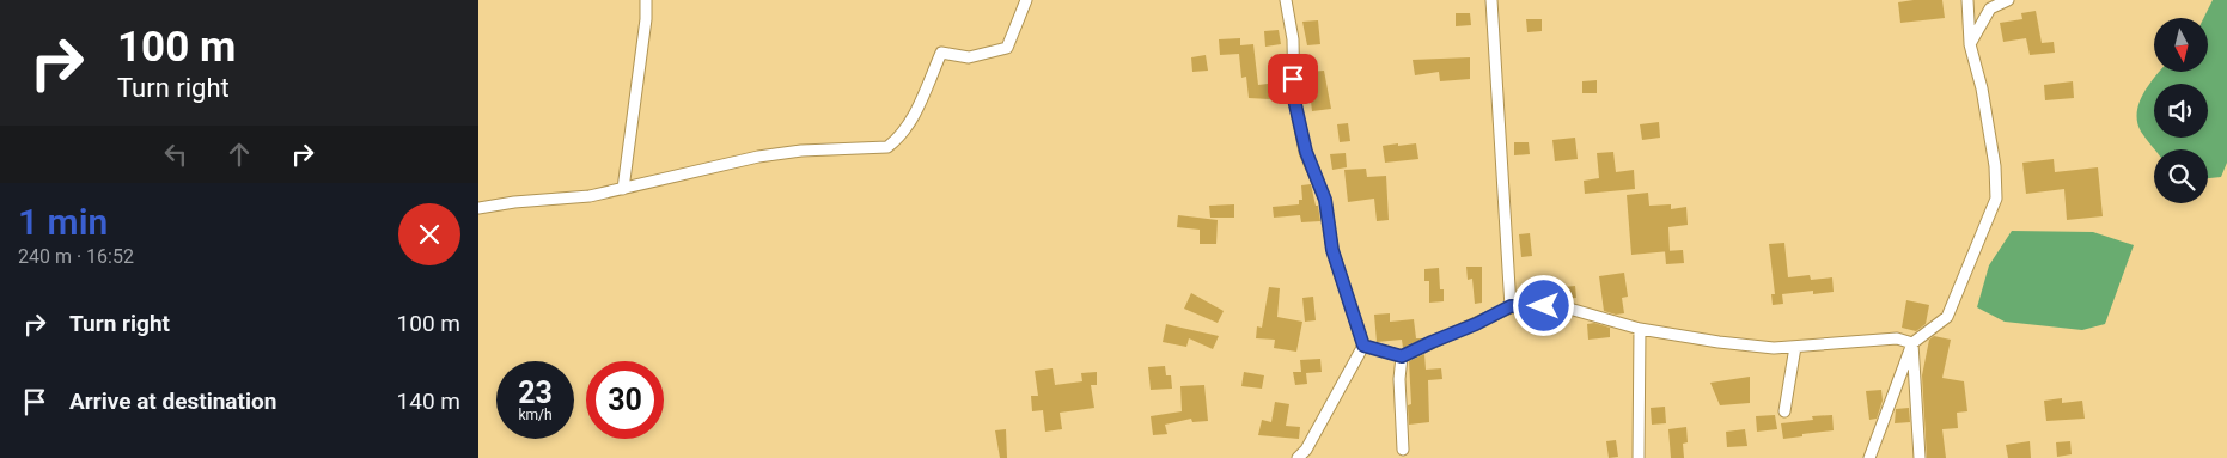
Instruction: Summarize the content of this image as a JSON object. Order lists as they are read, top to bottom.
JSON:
{
  "north": "bottom",
  "page": {
    "turn": ["100 m", "Turn right"],
    "heading": ["1 min", "240 m · 16:52"],
    "list": [
      {
        "name": "Turn right",
        "value": "100 m"
      },
      {
        "name": "Arrive at destination",
        "value": "140 m"
      }
    ],
    "speed": "23 km/h",
    "limit": "30"
  }
}
